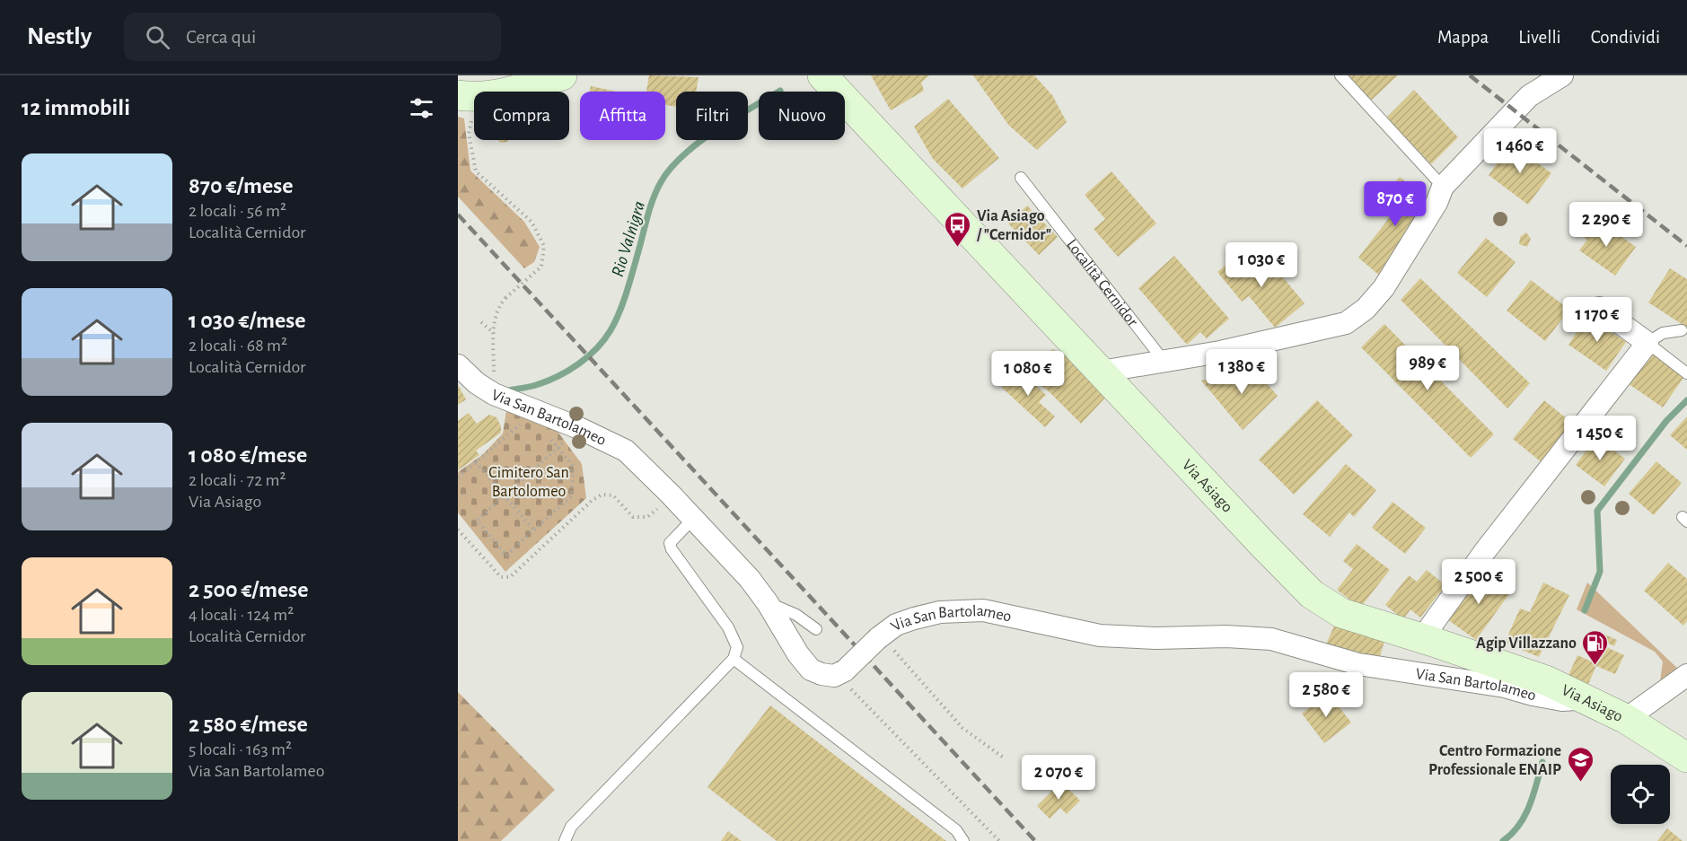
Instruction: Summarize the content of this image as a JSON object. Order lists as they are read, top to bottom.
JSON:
{
  "streets": {
    "main road": ["Via Asiago"],
    "street": ["Via San Bartolameo"],
    "lane": ["Località Cernidor"]
  },
  "crossings": [
    ["Via San Bartolameo", "Via Asiago"]
  ],
  "water": ["Rio Valnigra"],
  "parks": ["Cimitero San Bartolomeo"],
  "places": {
    "bus stop": ["Via Asiago / \"Cernidor\""],
    "fuel station": ["Agip Villazzano"],
    "school or university": ["Centro Formazione Professionale ENAIP"]
  },
  "page": {
    "header": "Nestly",
    "search": "Cerca qui",
    "nav": ["Mappa", "Livelli", "Condividi"],
    "heading": "12 immobili",
    "chip": [
      "Compra",
      "Affitta",
      "Filtri",
      "Nuovo"
    ],
    "price": [
      "1 460 €",
      "870 €",
      "2 290 €",
      "1 030 €",
      "1 170 €",
      "989 €",
      "1 380 €",
      "1 080 €",
      "1 450 €",
      "2 500 €",
      "2 580 €",
      "2 070 €"
    ],
    "list": [
      {
        "name": "870 €/mese",
        "note": "2 locali · 56 m² · Località Cernidor"
      },
      {
        "name": "1 030 €/mese",
        "note": "2 locali · 68 m² · Località Cernidor"
      },
      {
        "name": "1 080 €/mese",
        "note": "2 locali · 72 m² · Via Asiago"
      },
      {
        "name": "2 500 €/mese",
        "note": "4 locali · 124 m² · Località Cernidor"
      },
      {
        "name": "2 580 €/mese",
        "note": "5 locali · 163 m² · Via San Bartolameo"
      }
    ]
  }
}
